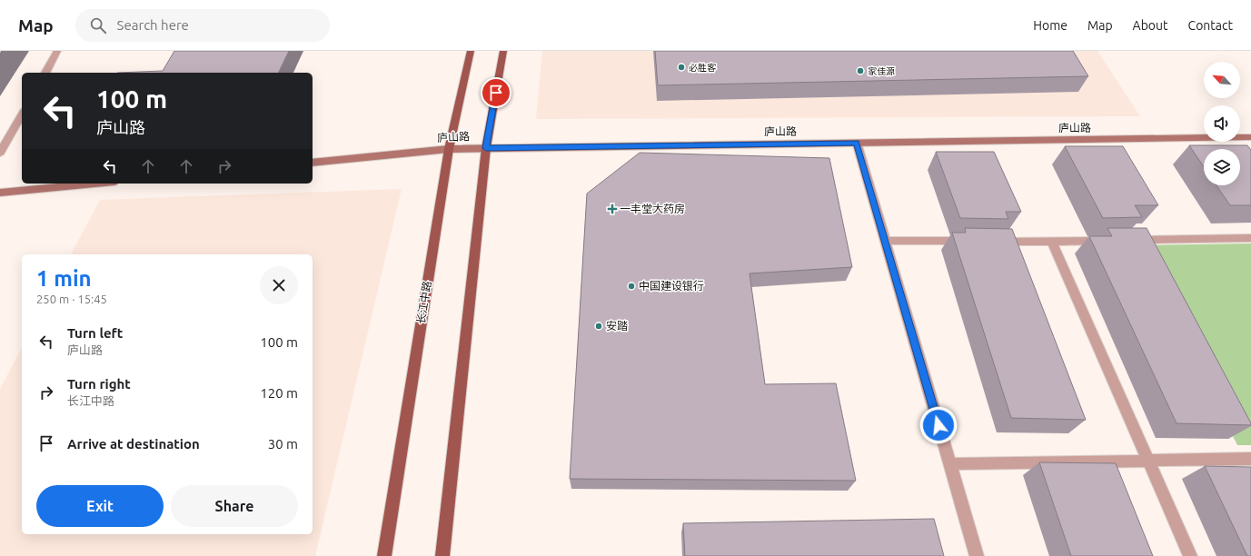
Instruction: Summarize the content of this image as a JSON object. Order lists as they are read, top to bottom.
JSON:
{
  "streets": {
    "main road": ["长江中路"],
    "street": ["庐山路"]
  },
  "crossings": [
    ["庐山路", "长江中路"]
  ],
  "places": {
    "other": [
      "必胜客",
      "家佳源",
      "中国建设银行",
      "安踏"
    ],
    "health": ["一丰堂大药房"]
  },
  "north": "top left",
  "page": {
    "header": "Map",
    "search": "Search here",
    "nav": [
      "Home",
      "Map",
      "About",
      "Contact"
    ],
    "turn": ["100 m", "庐山路"],
    "heading": ["1 min", "250 m · 15:45"],
    "list": [
      {
        "name": "Turn left",
        "note": "庐山路",
        "value": "100 m"
      },
      {
        "name": "Turn right",
        "note": "长江中路",
        "value": "120 m"
      },
      {
        "name": "Arrive at destination",
        "value": "30 m"
      }
    ],
    "buttons": ["Exit", "Share"]
  }
}
